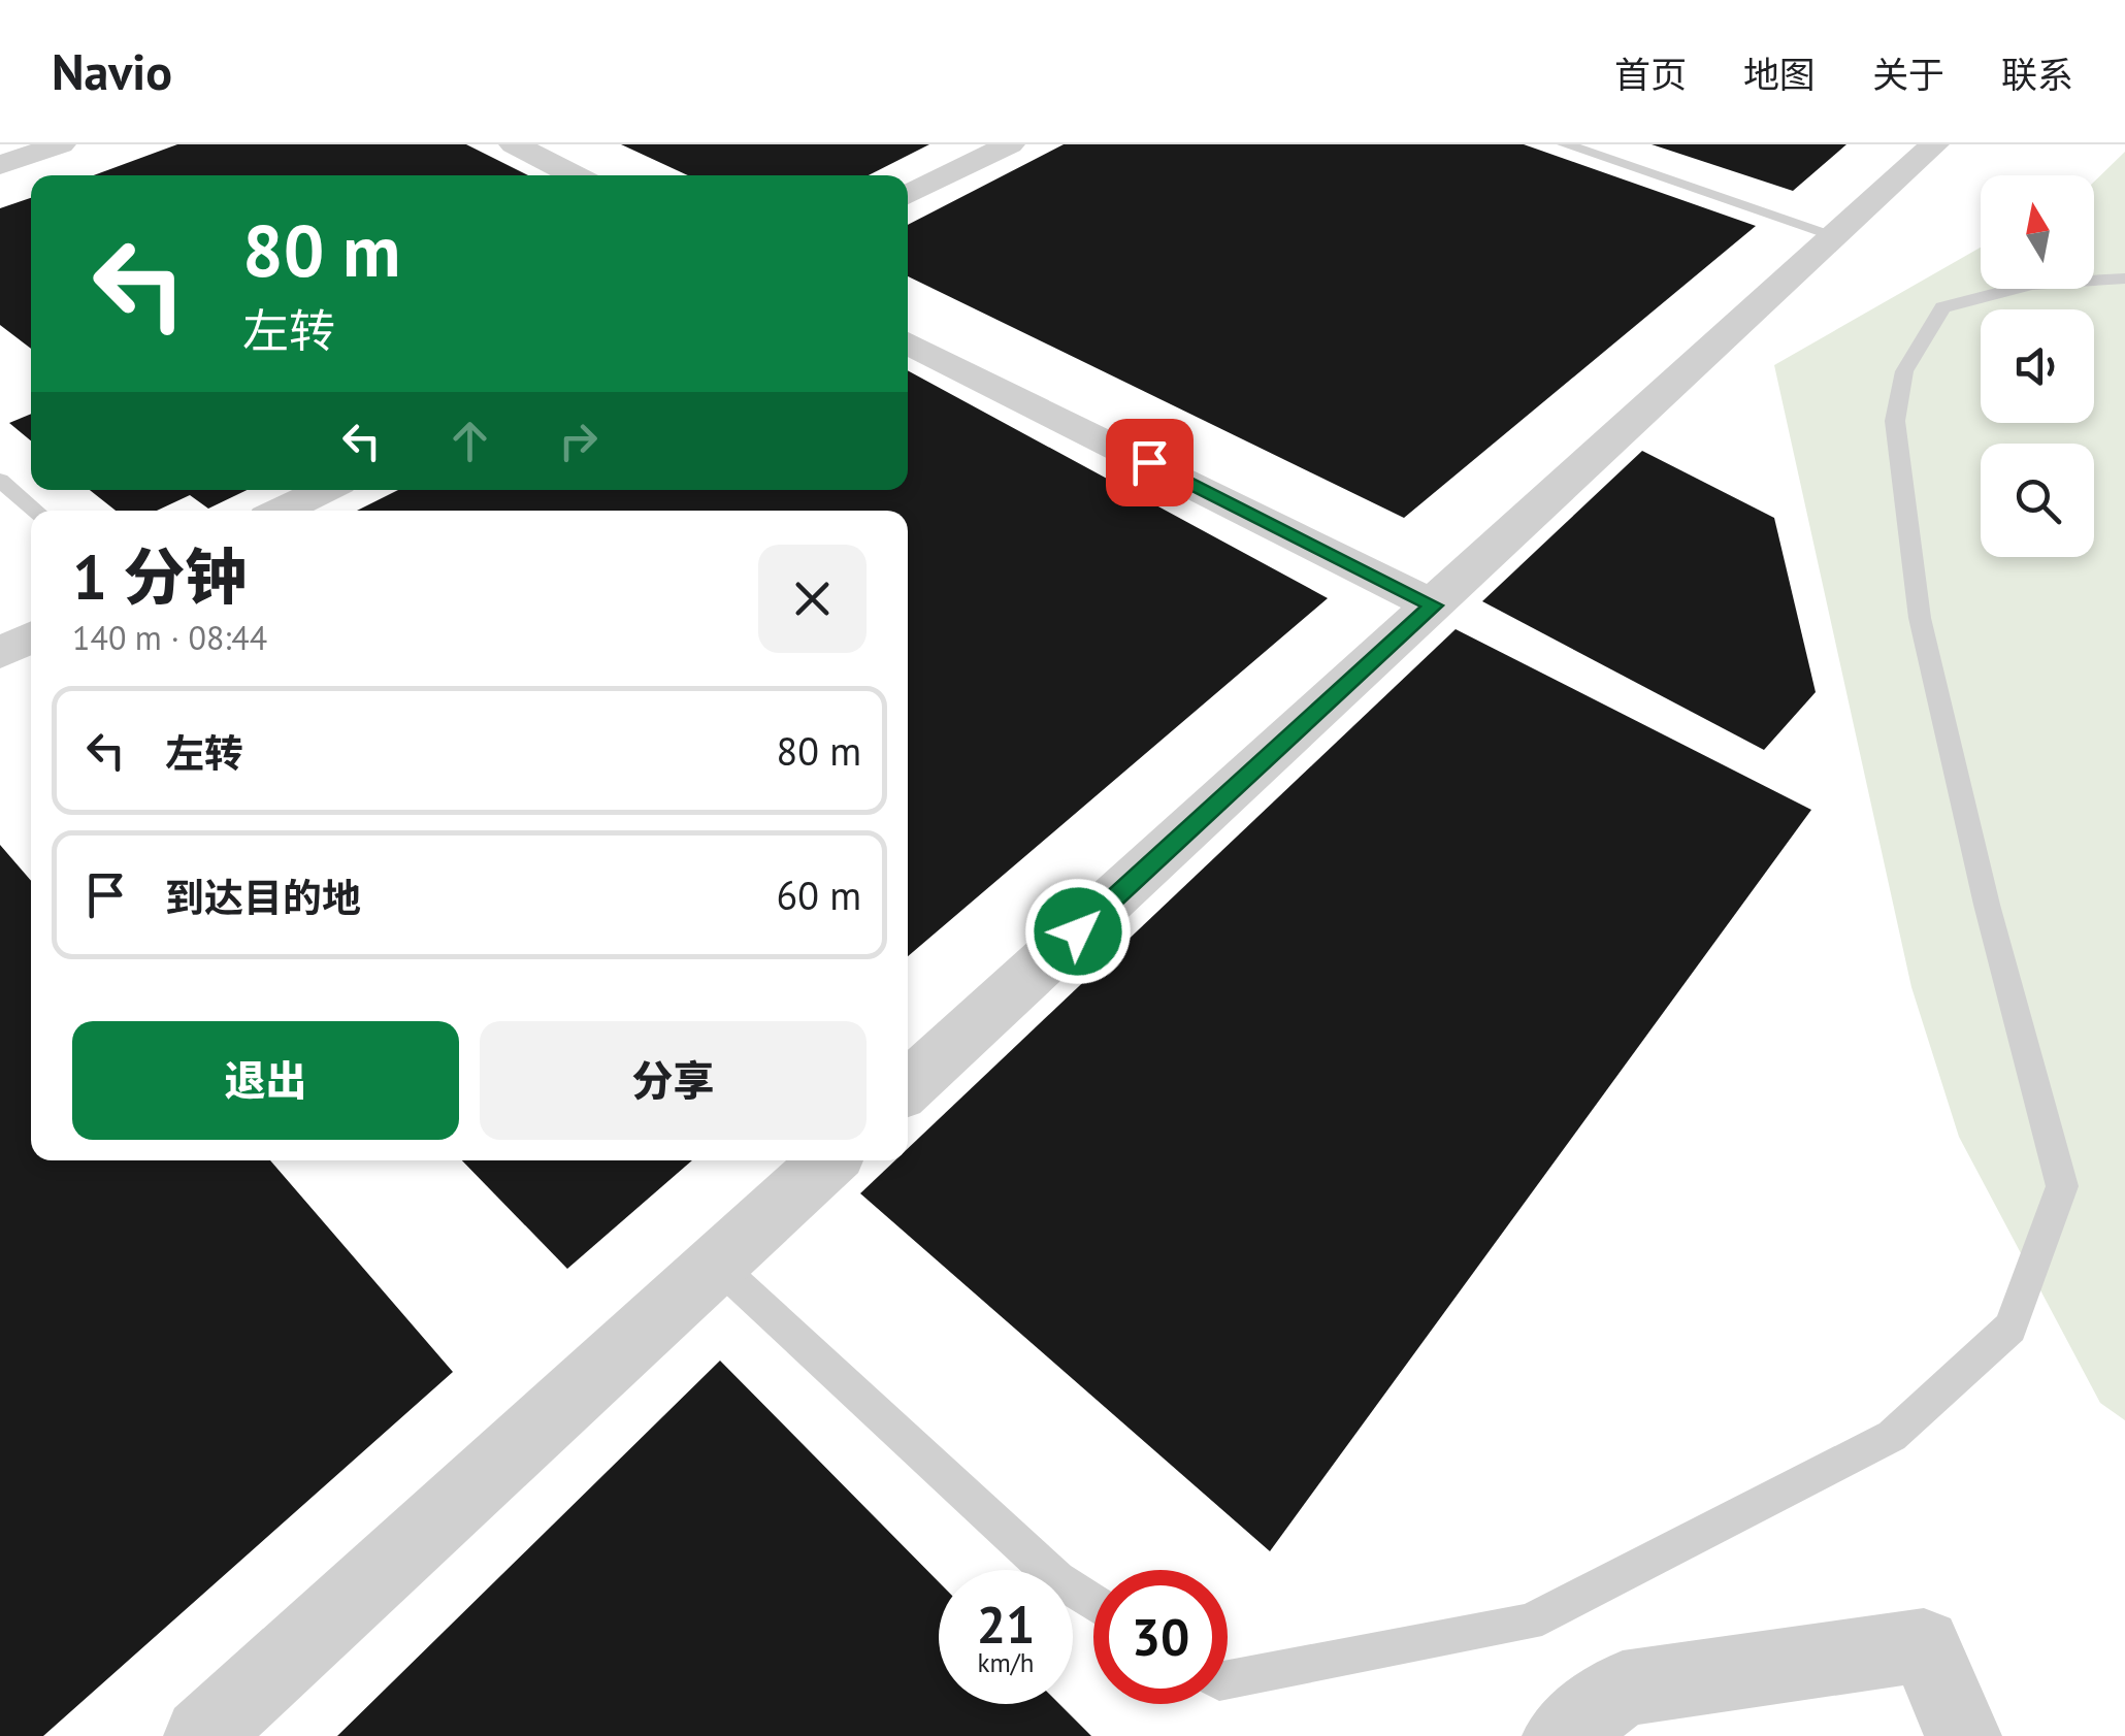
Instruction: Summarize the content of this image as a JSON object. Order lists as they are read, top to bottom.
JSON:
{
  "north": "top",
  "page": {
    "header": "Navio",
    "nav": [
      "首页",
      "地图",
      "关于",
      "联系"
    ],
    "turn": ["80 m", "左转"],
    "heading": ["1 分钟", "140 m · 08:44"],
    "list": [
      {
        "name": "左转",
        "value": "80 m"
      },
      {
        "name": "到达目的地",
        "value": "60 m"
      }
    ],
    "buttons": ["退出", "分享"],
    "speed": "21 km/h",
    "limit": "30"
  }
}
